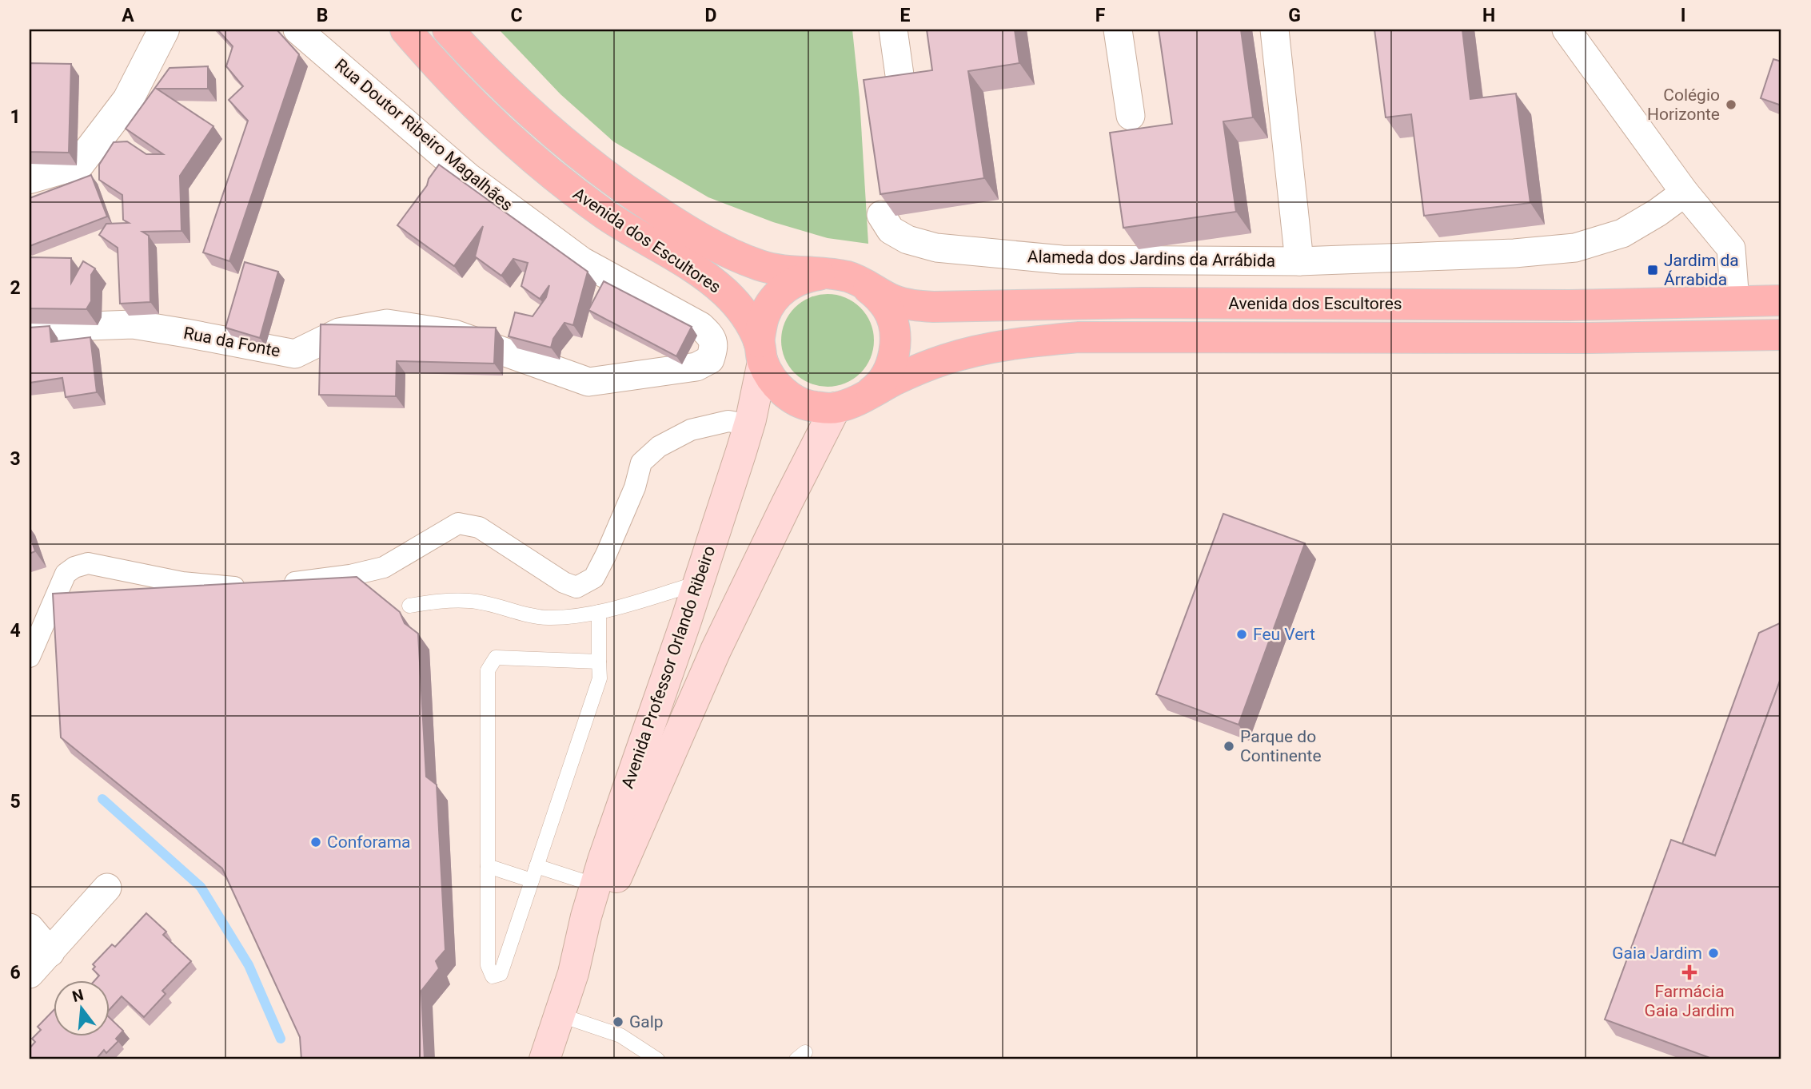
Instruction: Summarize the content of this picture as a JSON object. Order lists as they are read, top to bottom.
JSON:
{
  "streets": {
    "main road": ["Avenida dos Escultores", "Avenida Professor Orlando Ribeiro"],
    "street": ["Rua Doutor Ribeiro Magalhães", "Alameda dos Jardins da Arrábida", "Rua da Fonte"]
  },
  "crossings": [
    ["Rua Doutor Ribeiro Magalhães", "Rua da Fonte"],
    ["Avenida dos Escultores", "Avenida Professor Orlando Ribeiro"]
  ],
  "places": {
    "other": [
      "Colégio Horizonte",
      "Feu Vert",
      "Parque do Continente",
      "Conforama",
      "Gaia Jardim",
      "Galp"
    ],
    "transit": ["Jardim da Árrabida"],
    "health": ["Farmácia Gaia Jardim"]
  },
  "north": "top",
  "grid": {
    "columns": [
      "A",
      "B",
      "C",
      "D",
      "E",
      "F",
      "G",
      "H",
      "I"
    ],
    "rows": [
      "1",
      "2",
      "3",
      "4",
      "5",
      "6"
    ]
  }
}
